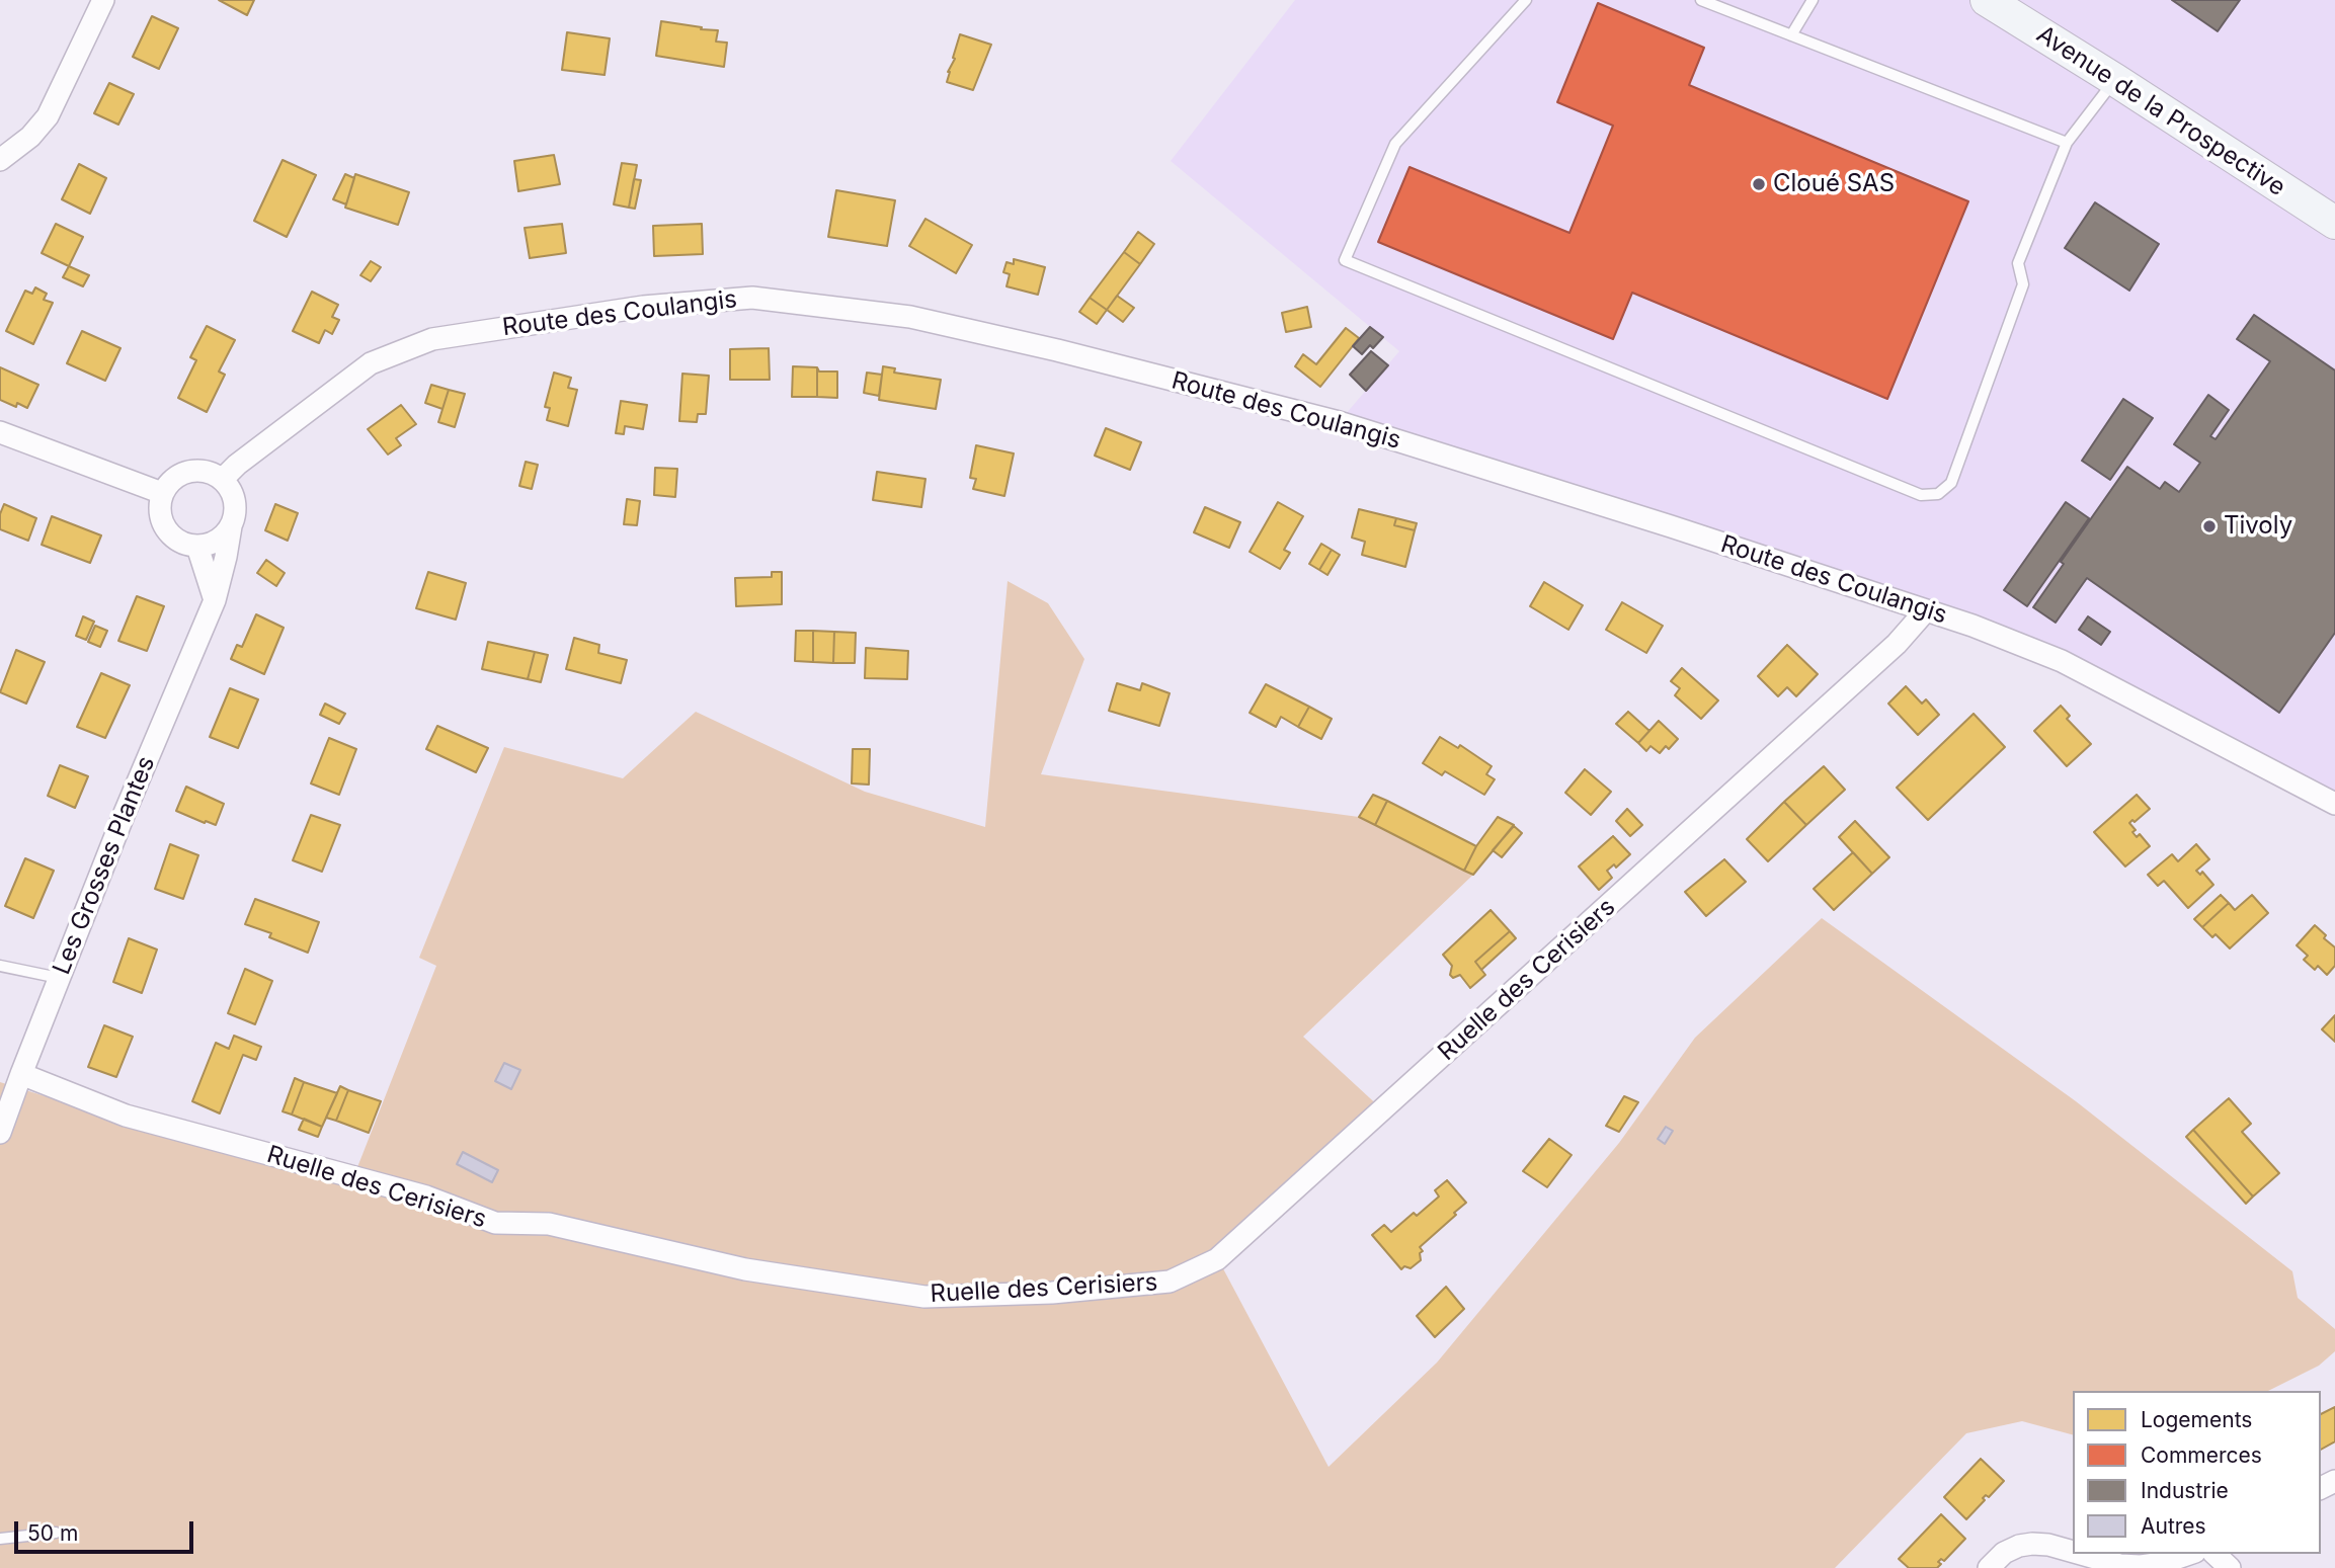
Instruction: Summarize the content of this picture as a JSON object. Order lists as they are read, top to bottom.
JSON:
{
  "streets": {
    "main road": ["Avenue de la Prospective"],
    "street": ["Route des Coulangis", "Les Grosses Plantes", "Ruelle des Cerisiers"]
  },
  "crossings": [
    ["Route des Coulangis", "Les Grosses Plantes"],
    ["Route des Coulangis", "Ruelle des Cerisiers"],
    ["Les Grosses Plantes", "Ruelle des Cerisiers"]
  ],
  "places": ["Cloué SAS", "Tivoly"],
  "legend": [
    "Logements",
    "Commerces",
    "Industrie",
    "Autres"
  ],
  "scale_bar": "50 m"
}
